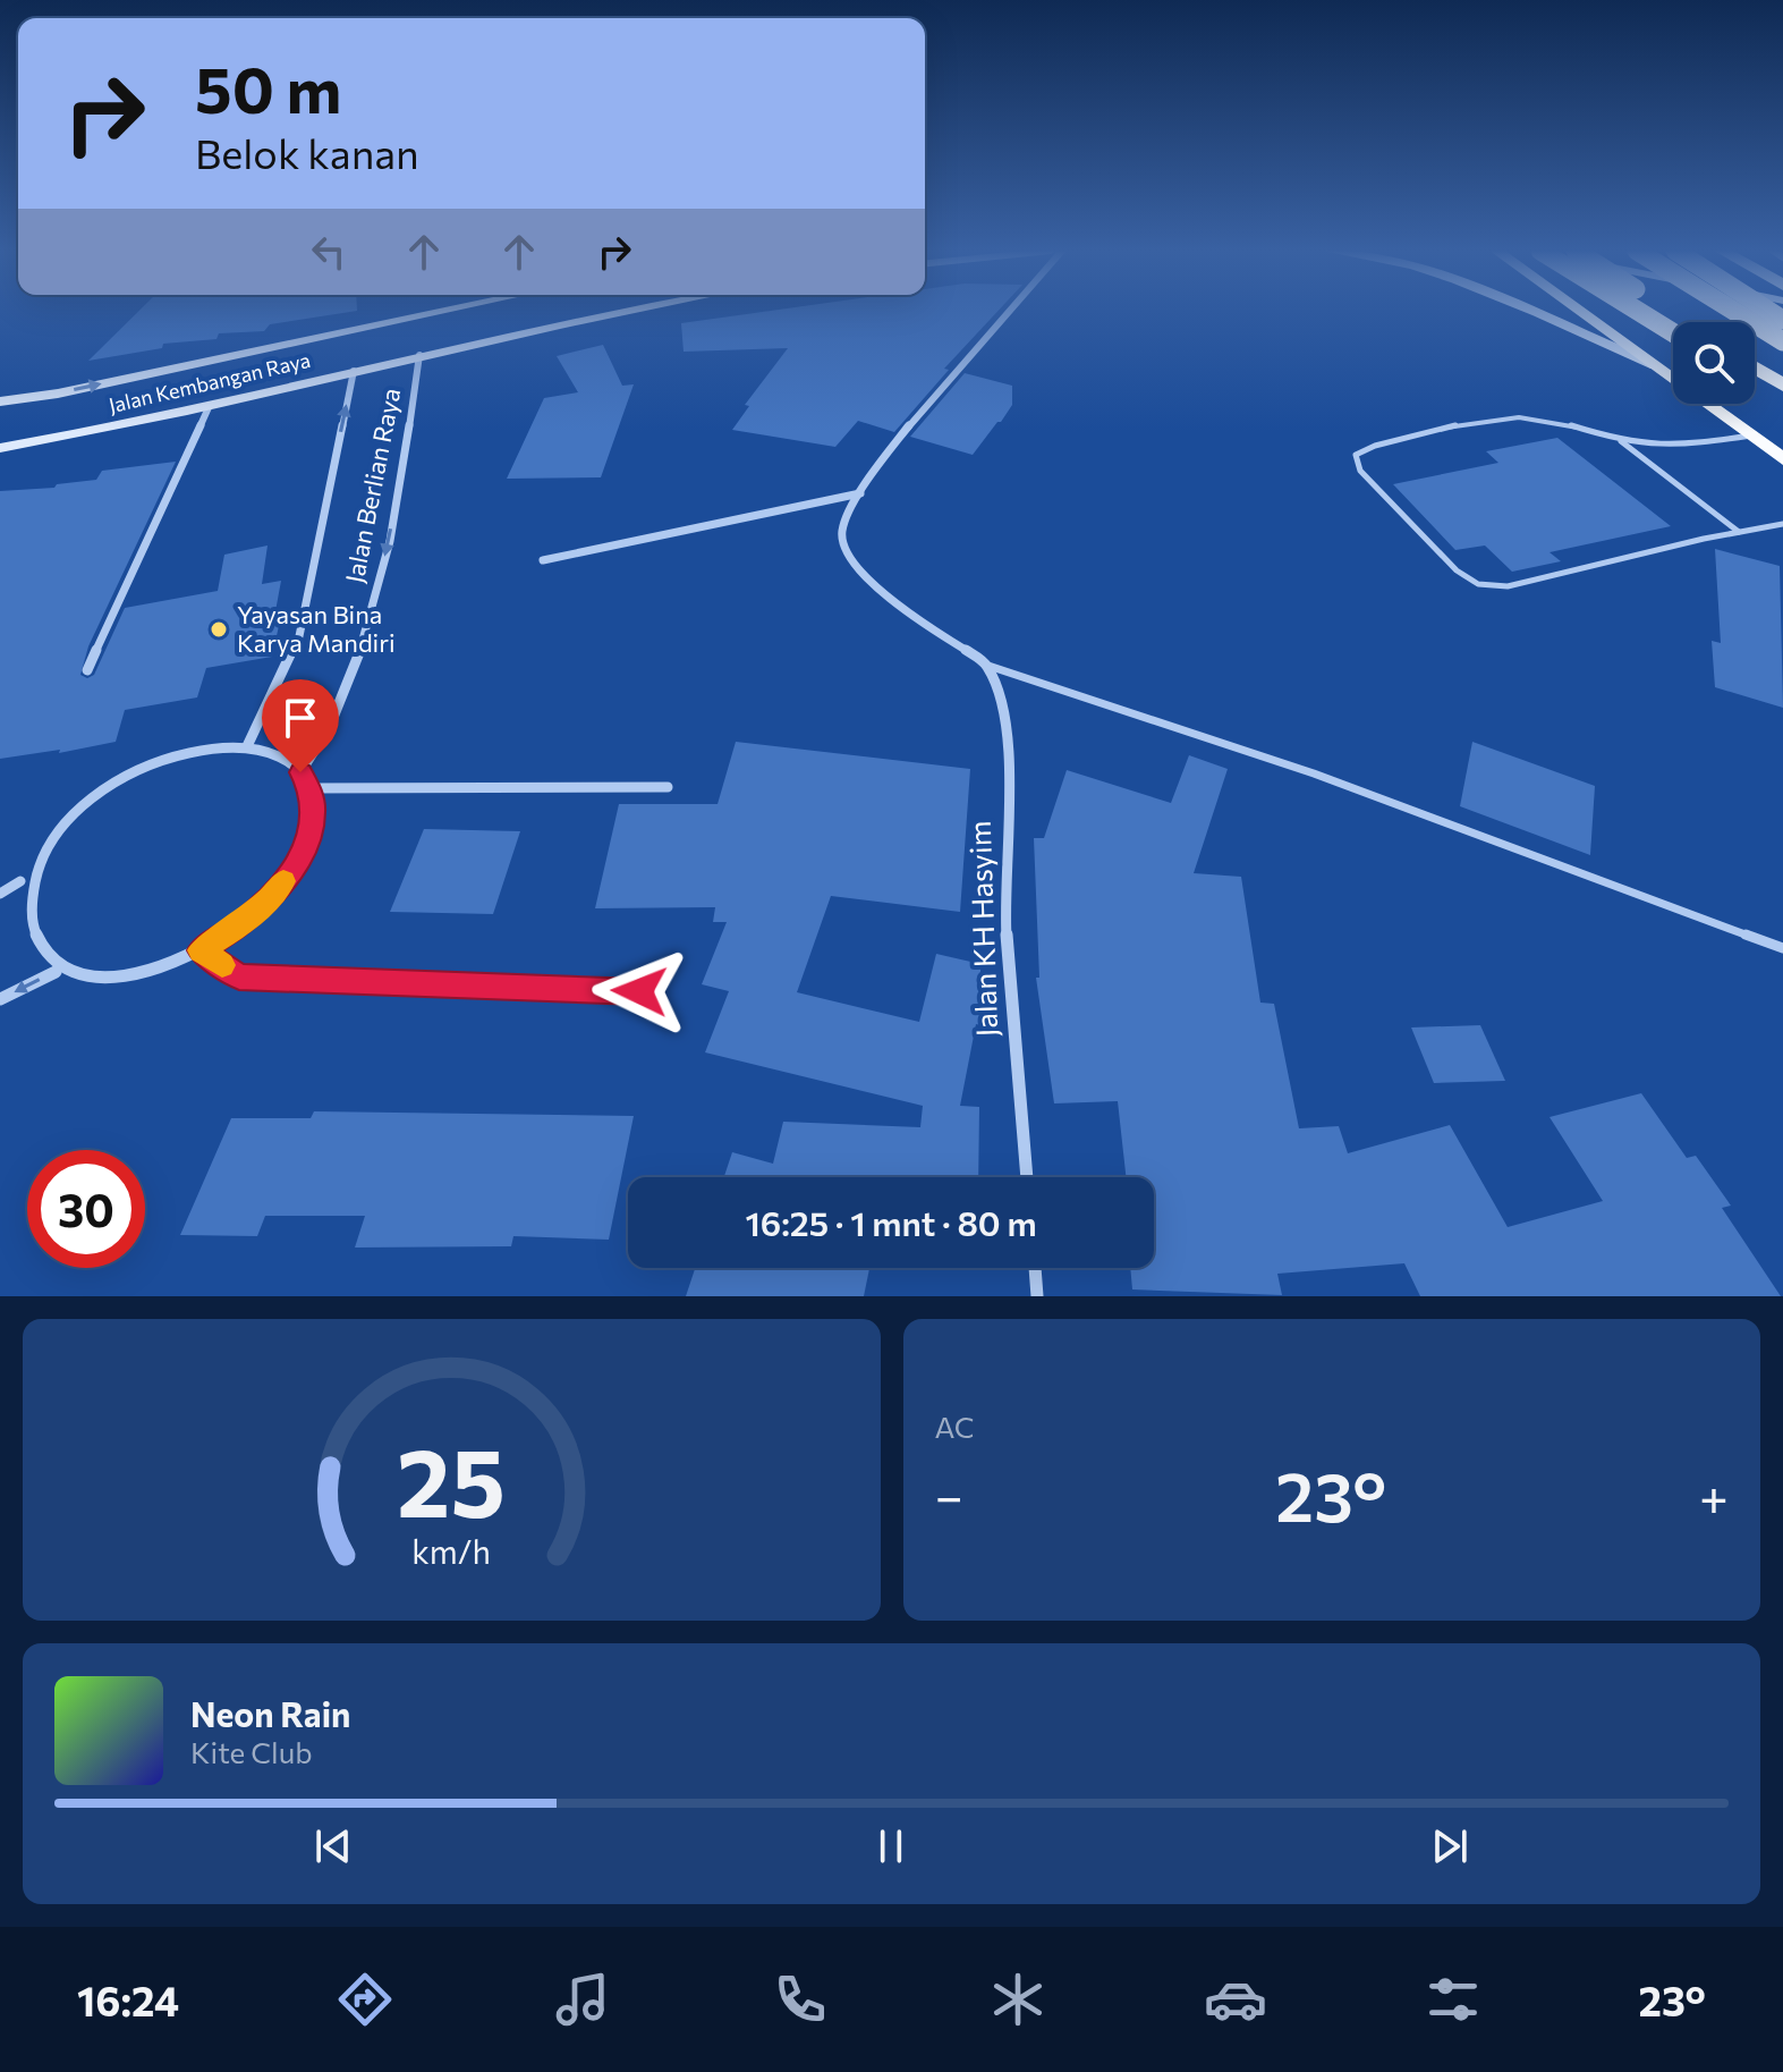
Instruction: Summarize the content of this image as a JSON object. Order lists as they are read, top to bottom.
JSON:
{
  "streets": {
    "main road": ["Jalan Kembangan Raya"],
    "street": ["Jalan Berlian Raya", "Jalan KH Hasyim"]
  },
  "crossings": [
    ["Jalan Kembangan Raya", "Jalan Berlian Raya"]
  ],
  "places": ["Yayasan Bina Karya Mandiri"],
  "page": {
    "turn": ["50 m", "Belok kanan"],
    "limit": "30",
    "trip": "16:25 · 1 mnt · 80 m",
    "tile": "AC",
    "heat": ["−", "23°", "+"],
    "song": ["Neon Rain", "Kite Club"],
    "tabs": ["16:24", "23°"],
    "gauge": ["25", "km/h"]
  }
}
